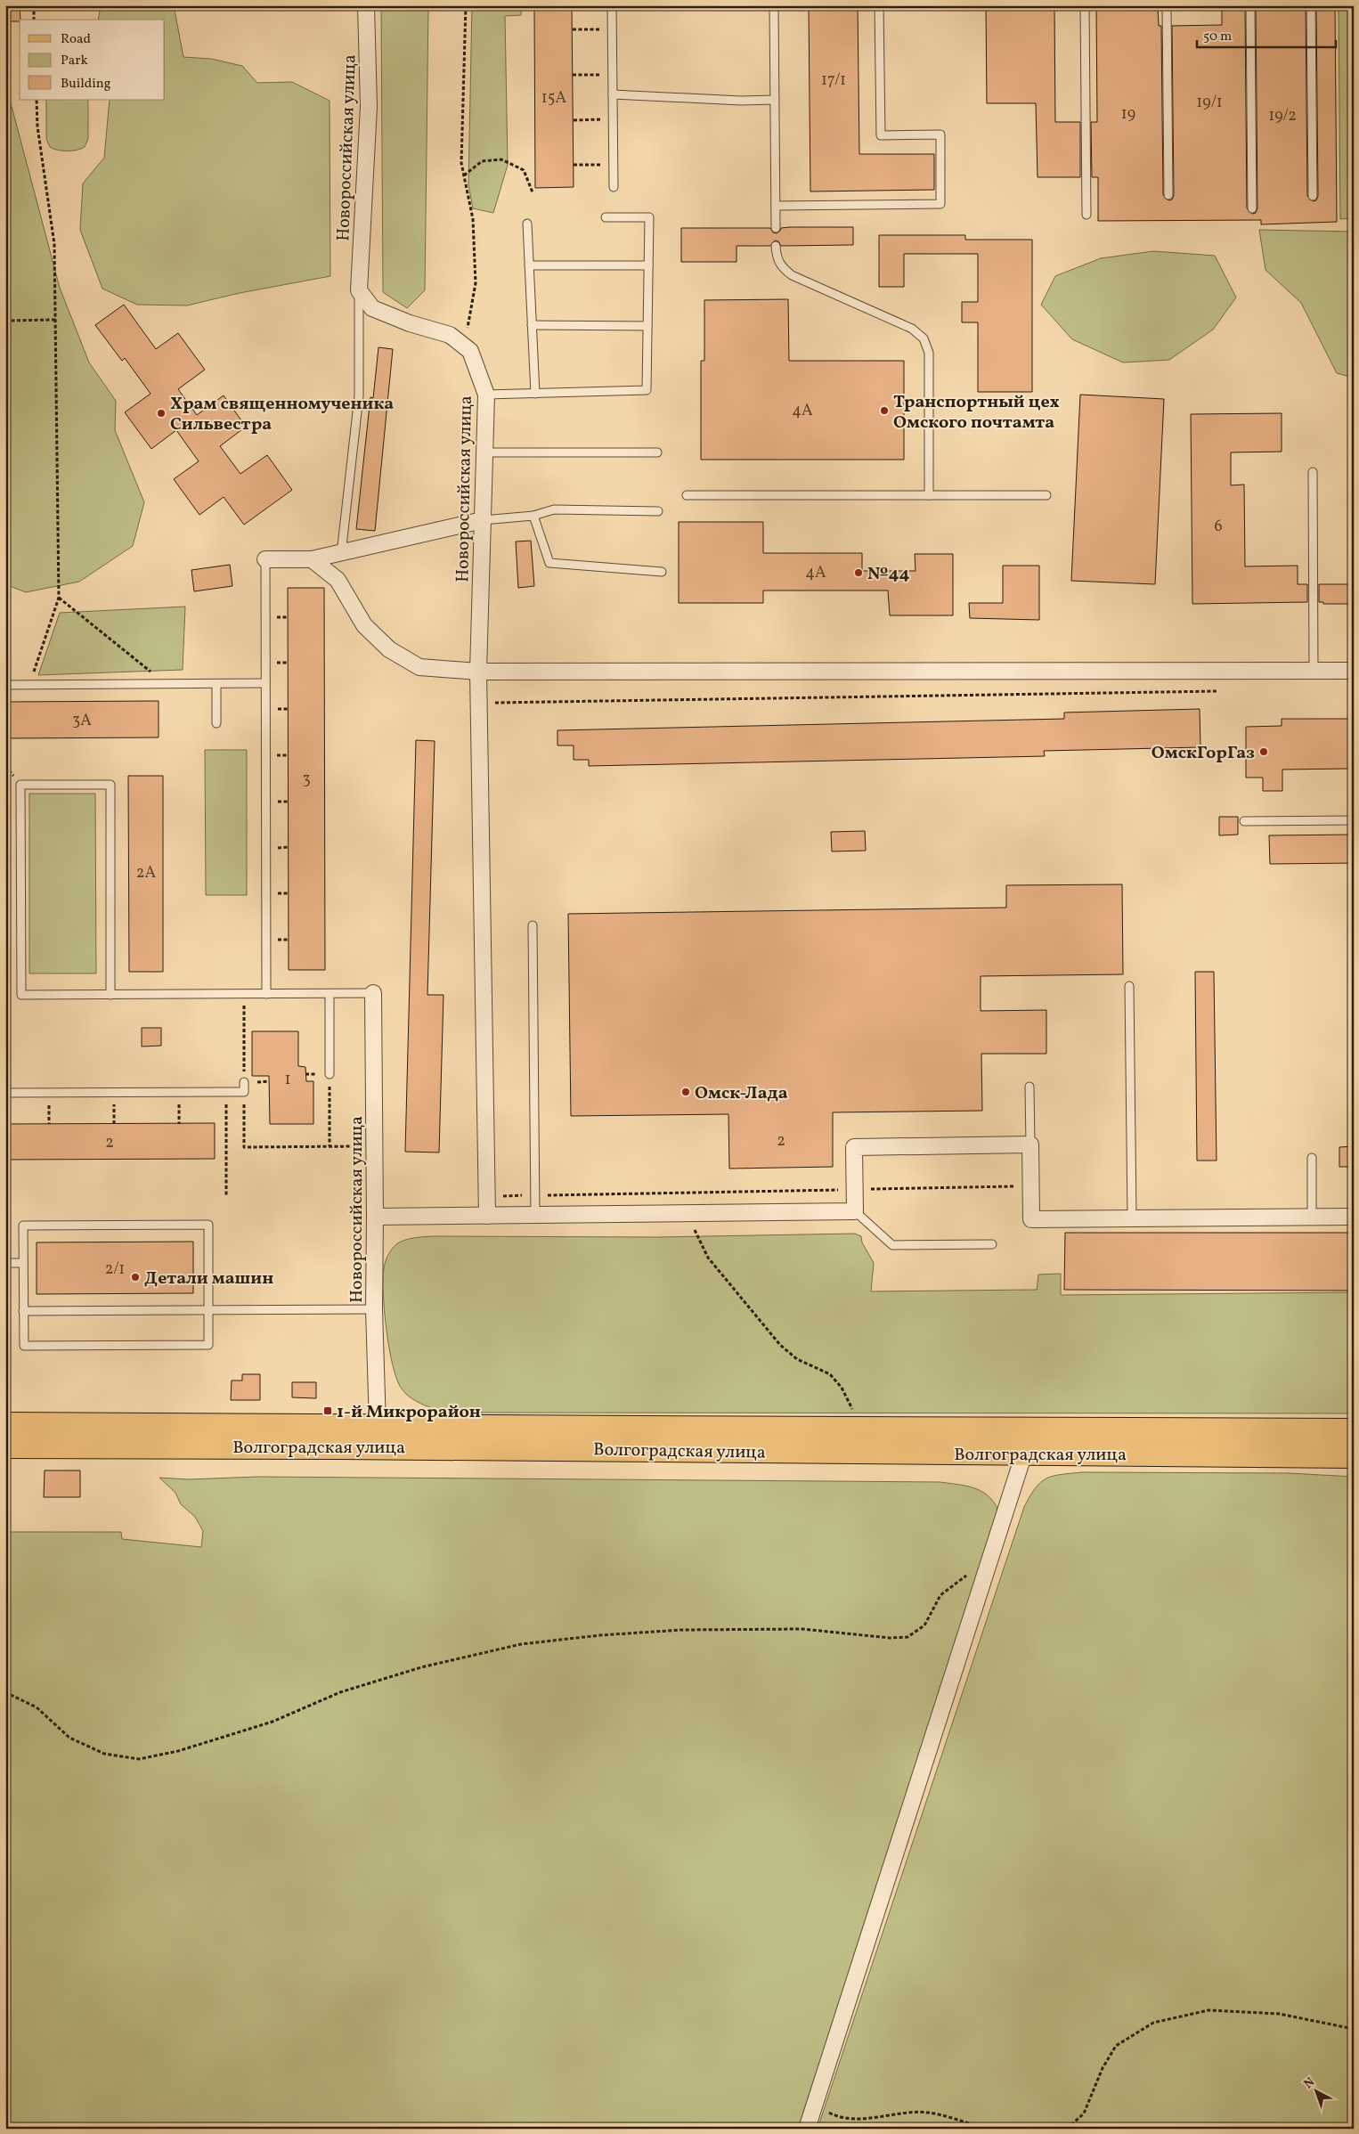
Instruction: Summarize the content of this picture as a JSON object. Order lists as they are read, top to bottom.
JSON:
{
  "streets": {
    "main road": ["Волгоградская улица"],
    "street": ["Новороссийская улица"]
  },
  "crossings": [
    ["Новороссийская улица", "Волгоградская улица"]
  ],
  "places": {
    "other": [
      "Транспортный цех Омского почтамта",
      "Храм священномученика Сильвестра",
      "№44",
      "ОмскГорГаз",
      "Омск-Лада",
      "Детали машин"
    ],
    "transit": ["1-й Микрорайон"]
  },
  "house_numbers": [
    "17/1",
    "15А",
    "19/1",
    "19",
    "19/2",
    "4А",
    "6",
    "4А",
    "3А",
    "3",
    "2А",
    "1",
    "2",
    "2",
    "2/1"
  ],
  "legend": ["Road", "Park", "Building"],
  "scale_bar": "50 m",
  "north": "top left"
}
